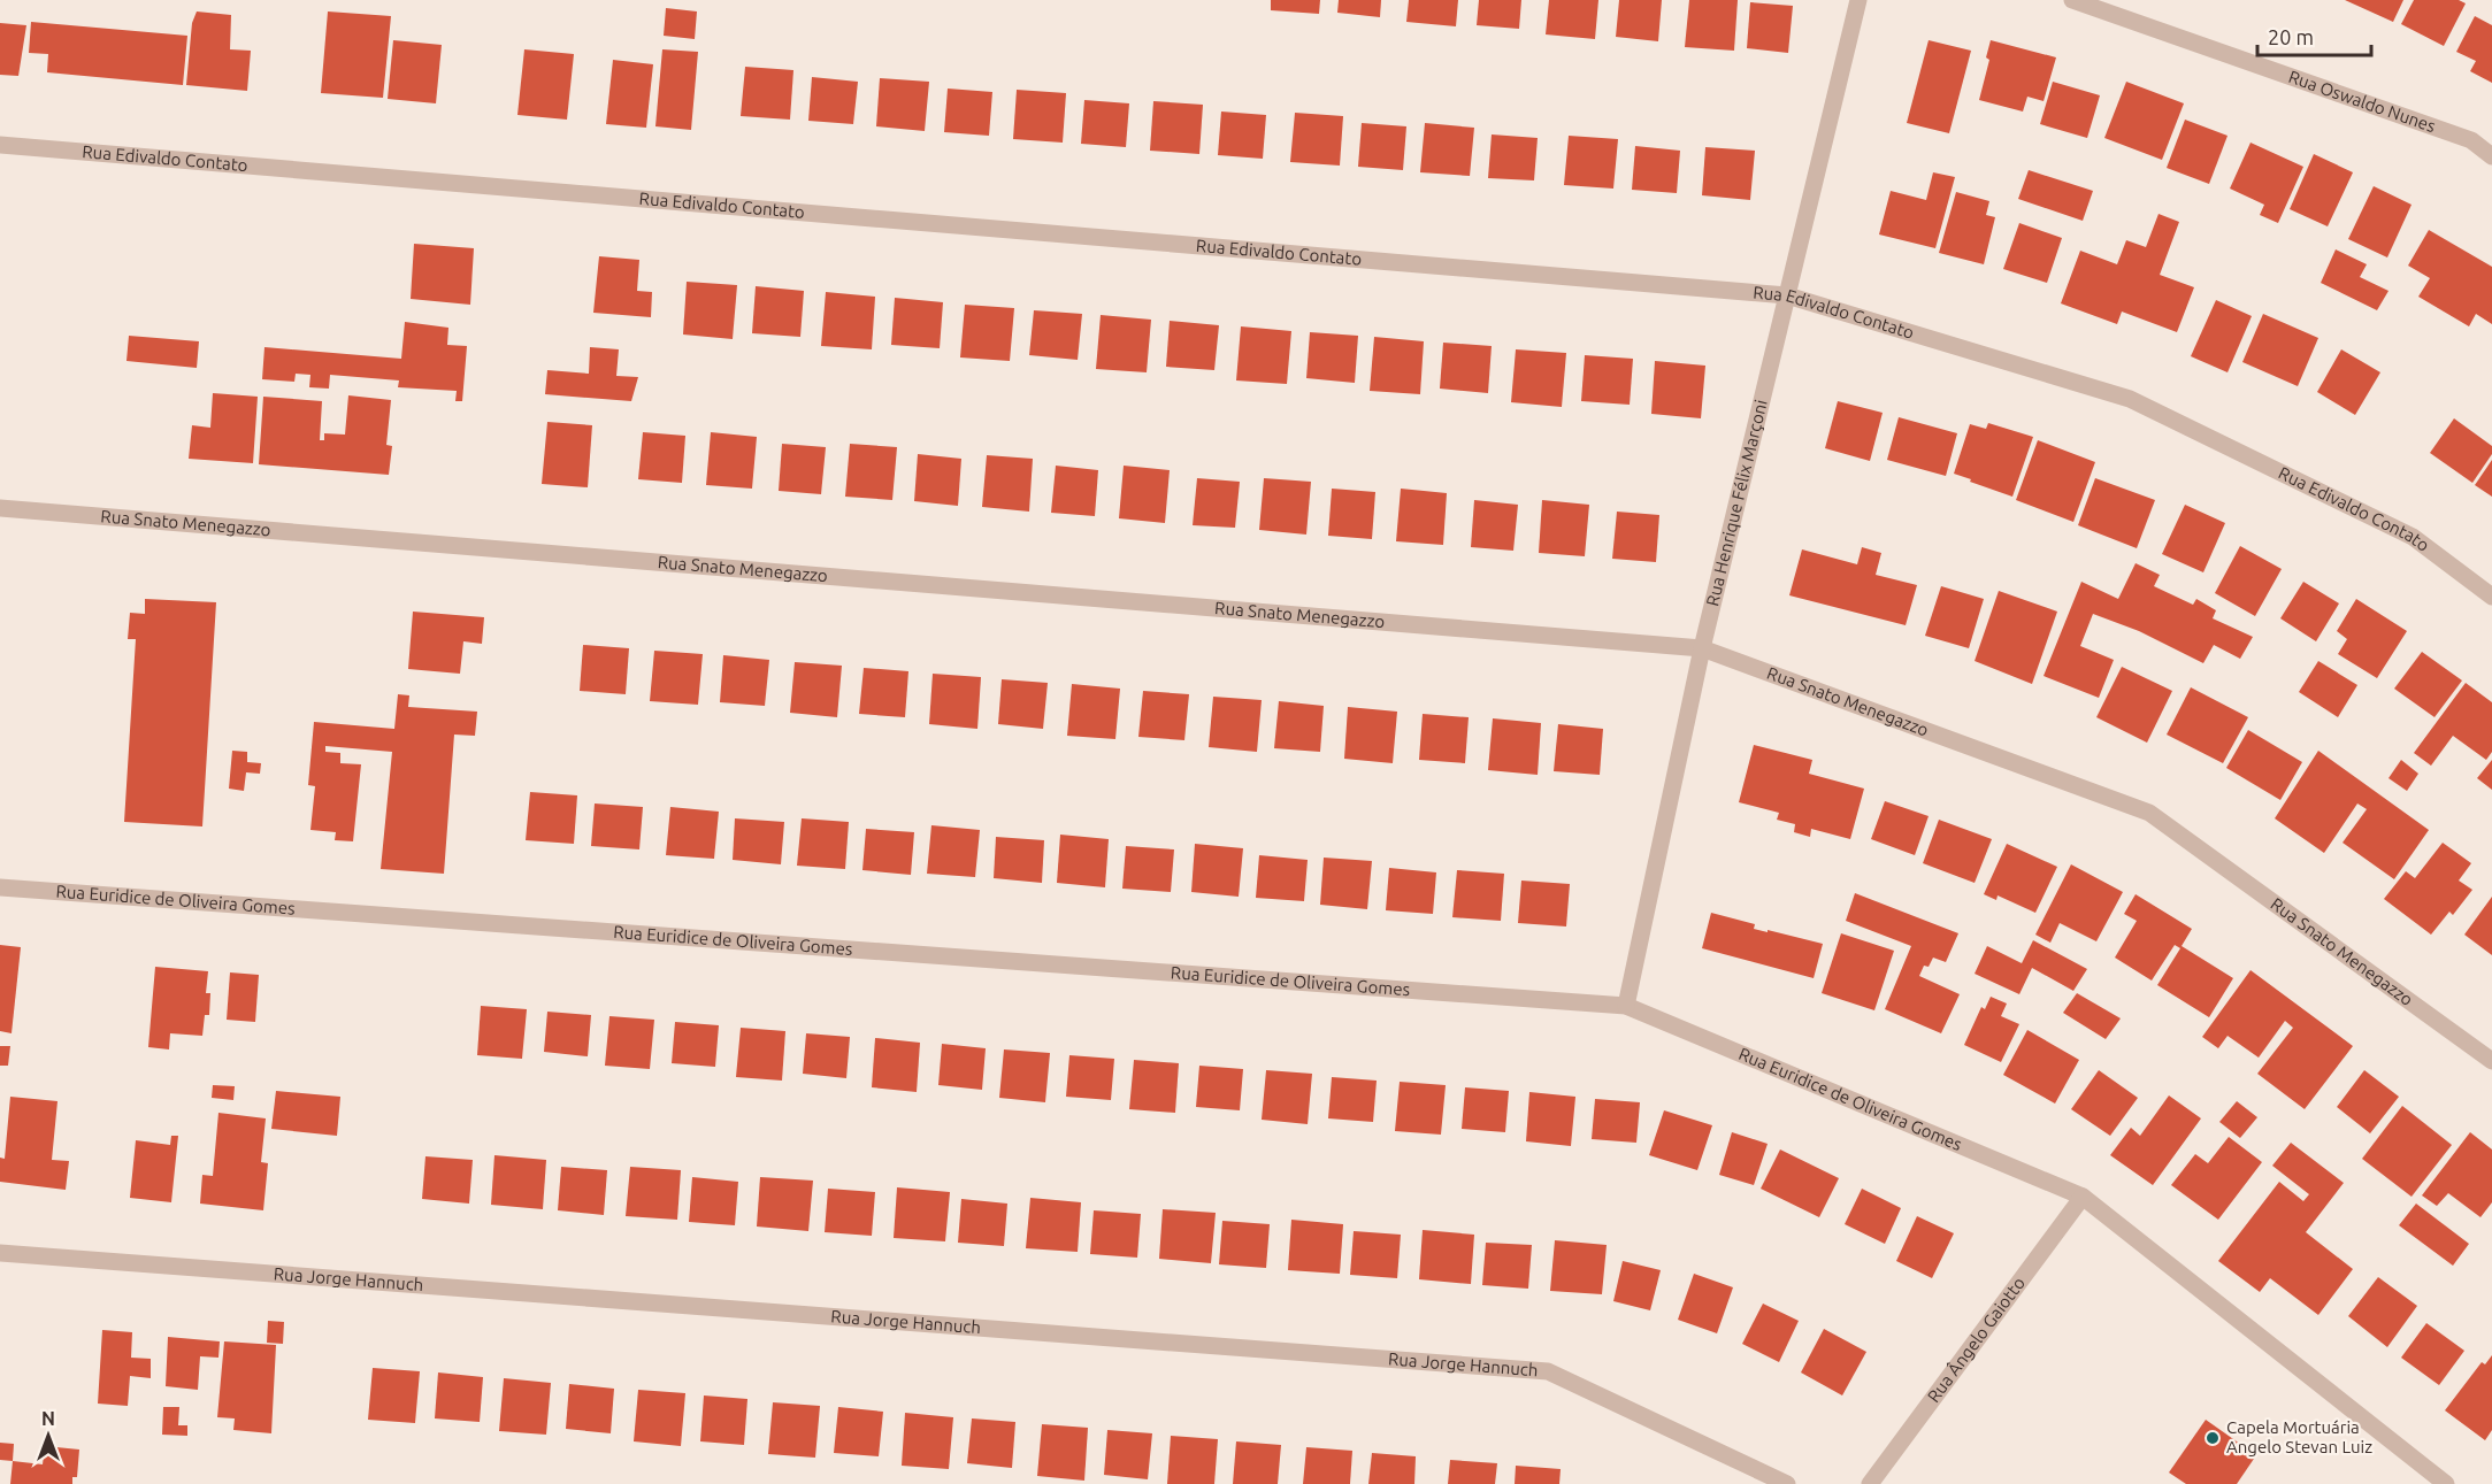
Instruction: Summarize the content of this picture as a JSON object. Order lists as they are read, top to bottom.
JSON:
{
  "streets": {
    "street": [
      "Rua Oswaldo Nunes",
      "Rua Edivaldo Contato",
      "Rua Henrique Félix Marçoni",
      "Rua Snato Menegazzo",
      "Rua Euridice de Oliveira Gomes",
      "Rua Jorge Hannuch",
      "Rua Ângelo Gaiotto"
    ]
  },
  "crossings": [
    ["Rua Edivaldo Contato", "Rua Henrique Félix Marçoni"],
    ["Rua Henrique Félix Marçoni", "Rua Snato Menegazzo"],
    ["Rua Henrique Félix Marçoni", "Rua Euridice de Oliveira Gomes"],
    ["Rua Euridice de Oliveira Gomes", "Rua Ângelo Gaiotto"]
  ],
  "places": ["Capela Mortuária Angelo Stevan Luiz"],
  "scale_bar": "20 m",
  "north": "top"
}
